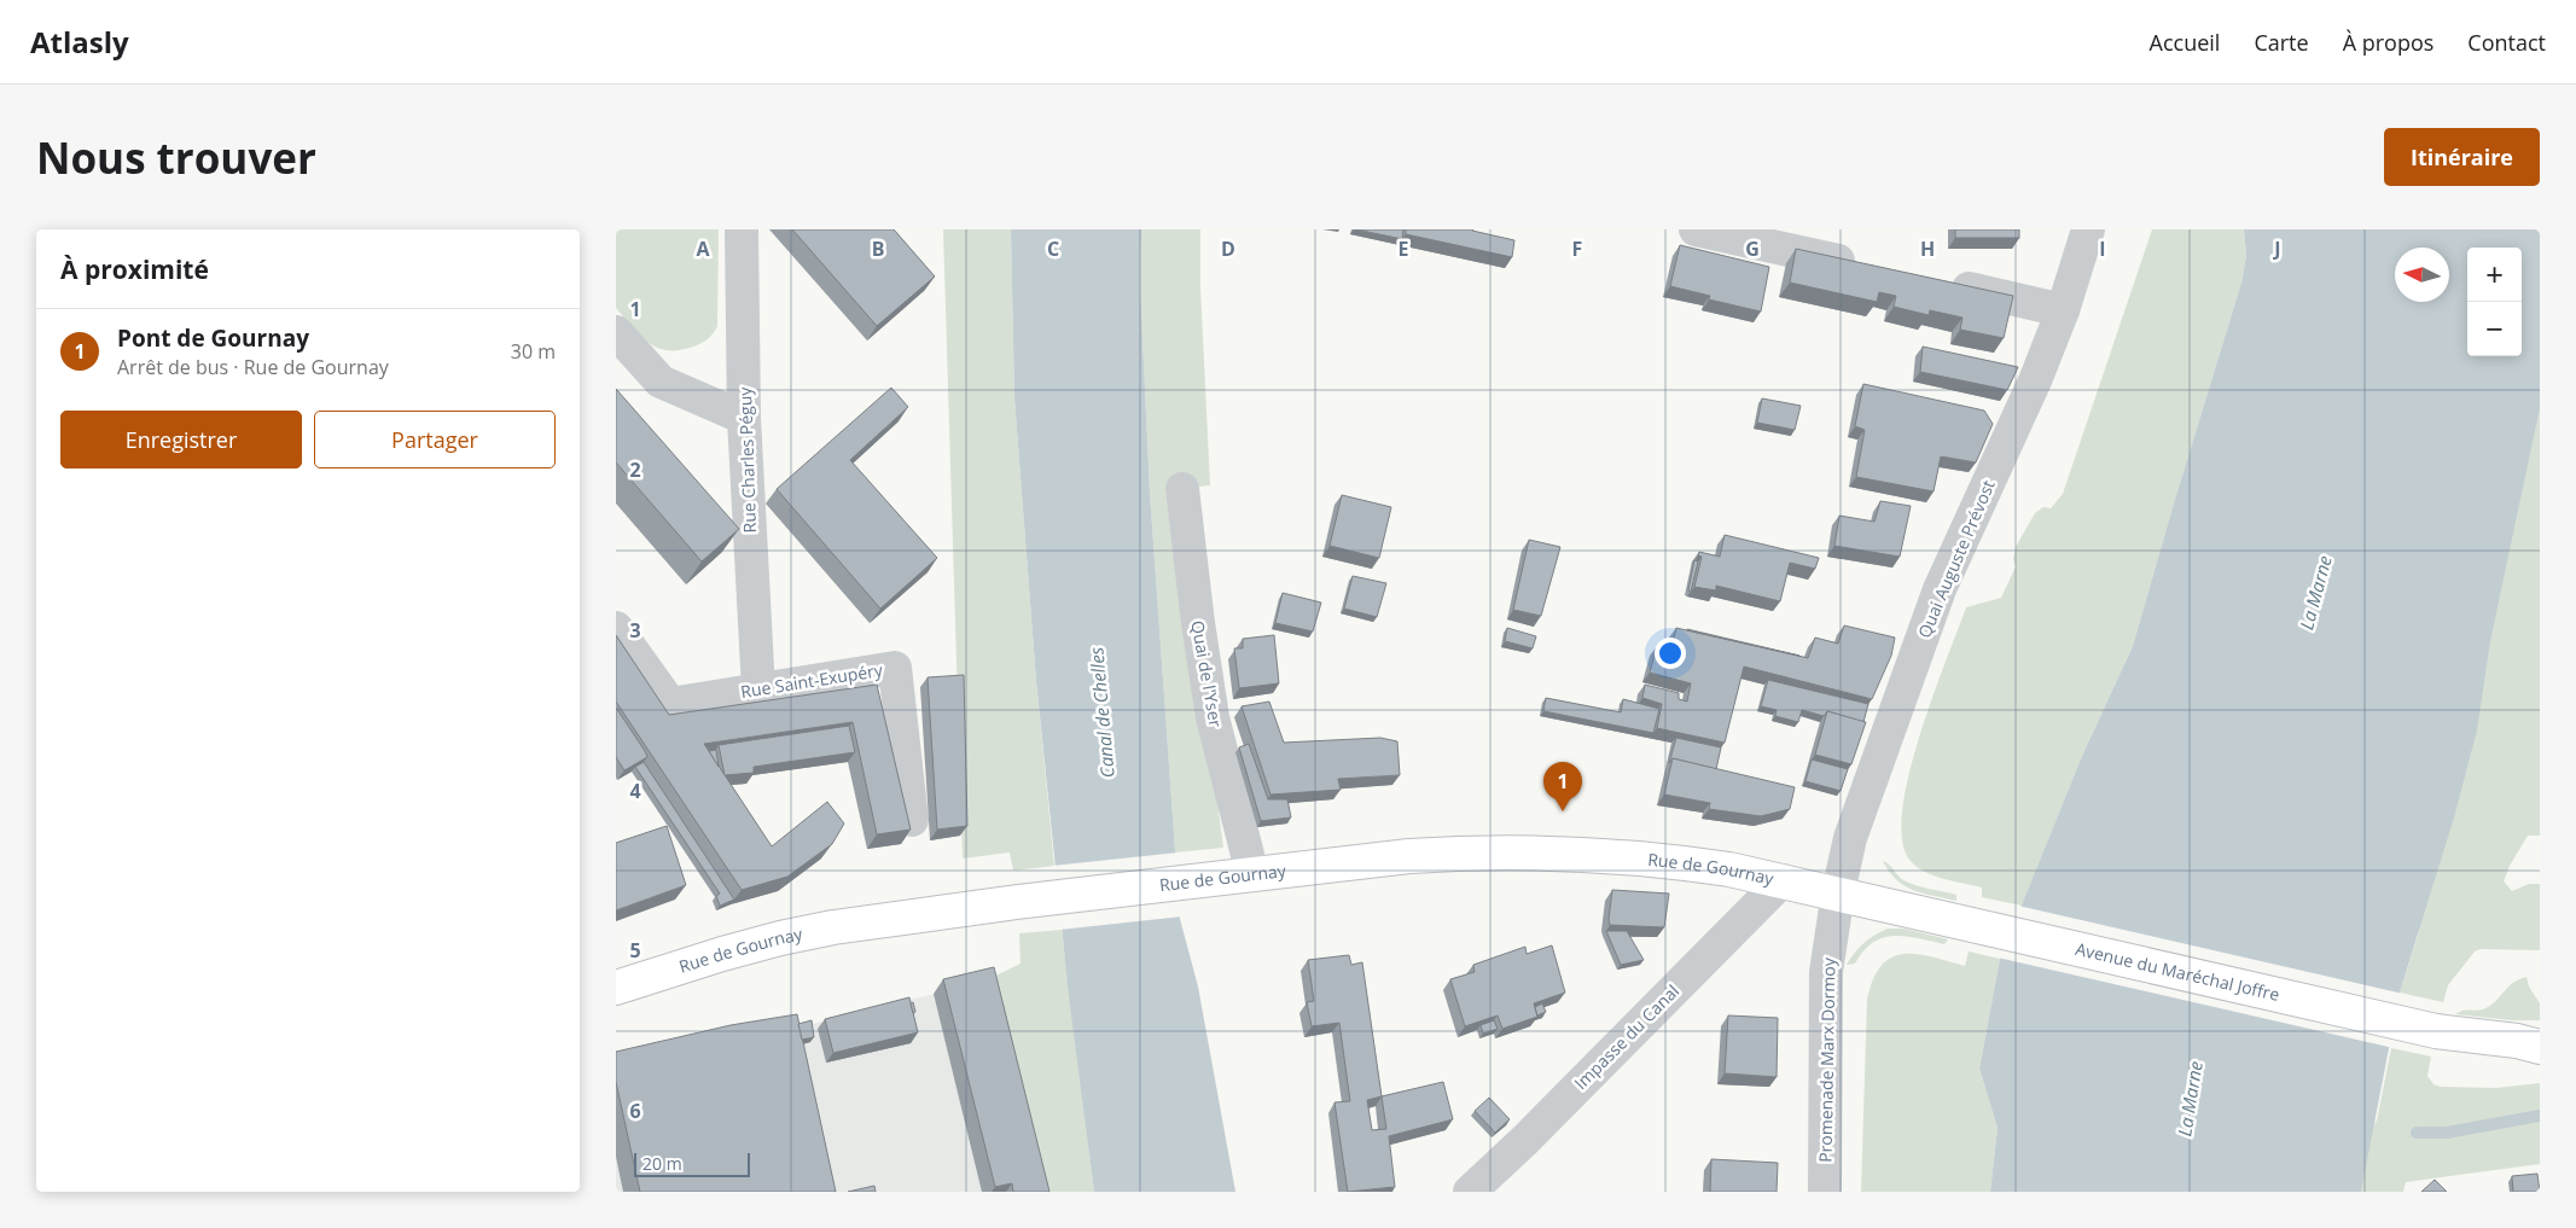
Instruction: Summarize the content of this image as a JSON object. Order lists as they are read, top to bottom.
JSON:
{
  "streets": {
    "main road": ["Rue de Gournay", "Avenue du Maréchal Joffre"],
    "street": [
      "Rue Charles Péguy",
      "Quai Auguste Prévost",
      "Quai de l'Yser",
      "Rue Saint-Exupéry",
      "Impasse du Canal",
      "Promenade Marx Dormoy"
    ]
  },
  "crossings": [
    ["Rue Charles Péguy", "Rue Saint-Exupéry"],
    ["Quai Auguste Prévost", "Rue de Gournay"],
    ["Quai Auguste Prévost", "Avenue du Maréchal Joffre"],
    ["Quai Auguste Prévost", "Promenade Marx Dormoy"],
    ["Quai de l'Yser", "Rue de Gournay"],
    ["Rue de Gournay", "Avenue du Maréchal Joffre"],
    ["Rue de Gournay", "Impasse du Canal"],
    ["Rue de Gournay", "Promenade Marx Dormoy"],
    ["Avenue du Maréchal Joffre", "Promenade Marx Dormoy"]
  ],
  "water": ["La Marne", "Canal de Chelles"],
  "scale_bar": "20 m",
  "north": "left",
  "page": {
    "header": "Atlasly",
    "nav": [
      "Accueil",
      "Carte",
      "À propos",
      "Contact"
    ],
    "buttons": [
      "Itinéraire",
      ["Enregistrer", "Partager"]
    ],
    "title": "Nous trouver",
    "heading": "À proximité",
    "map_buttons": ["+", "−"],
    "list": [
      {
        "mark": "1",
        "name": "Pont de Gournay",
        "note": "Arrêt de bus · Rue de Gournay",
        "value": "30 m"
      }
    ],
    "pins": "1",
    "scale": "20 m"
  },
  "grid": {
    "columns": [
      "A",
      "B",
      "C",
      "D",
      "E",
      "F",
      "G",
      "H",
      "I",
      "J"
    ],
    "rows": [
      "1",
      "2",
      "3",
      "4",
      "5",
      "6"
    ]
  }
}
